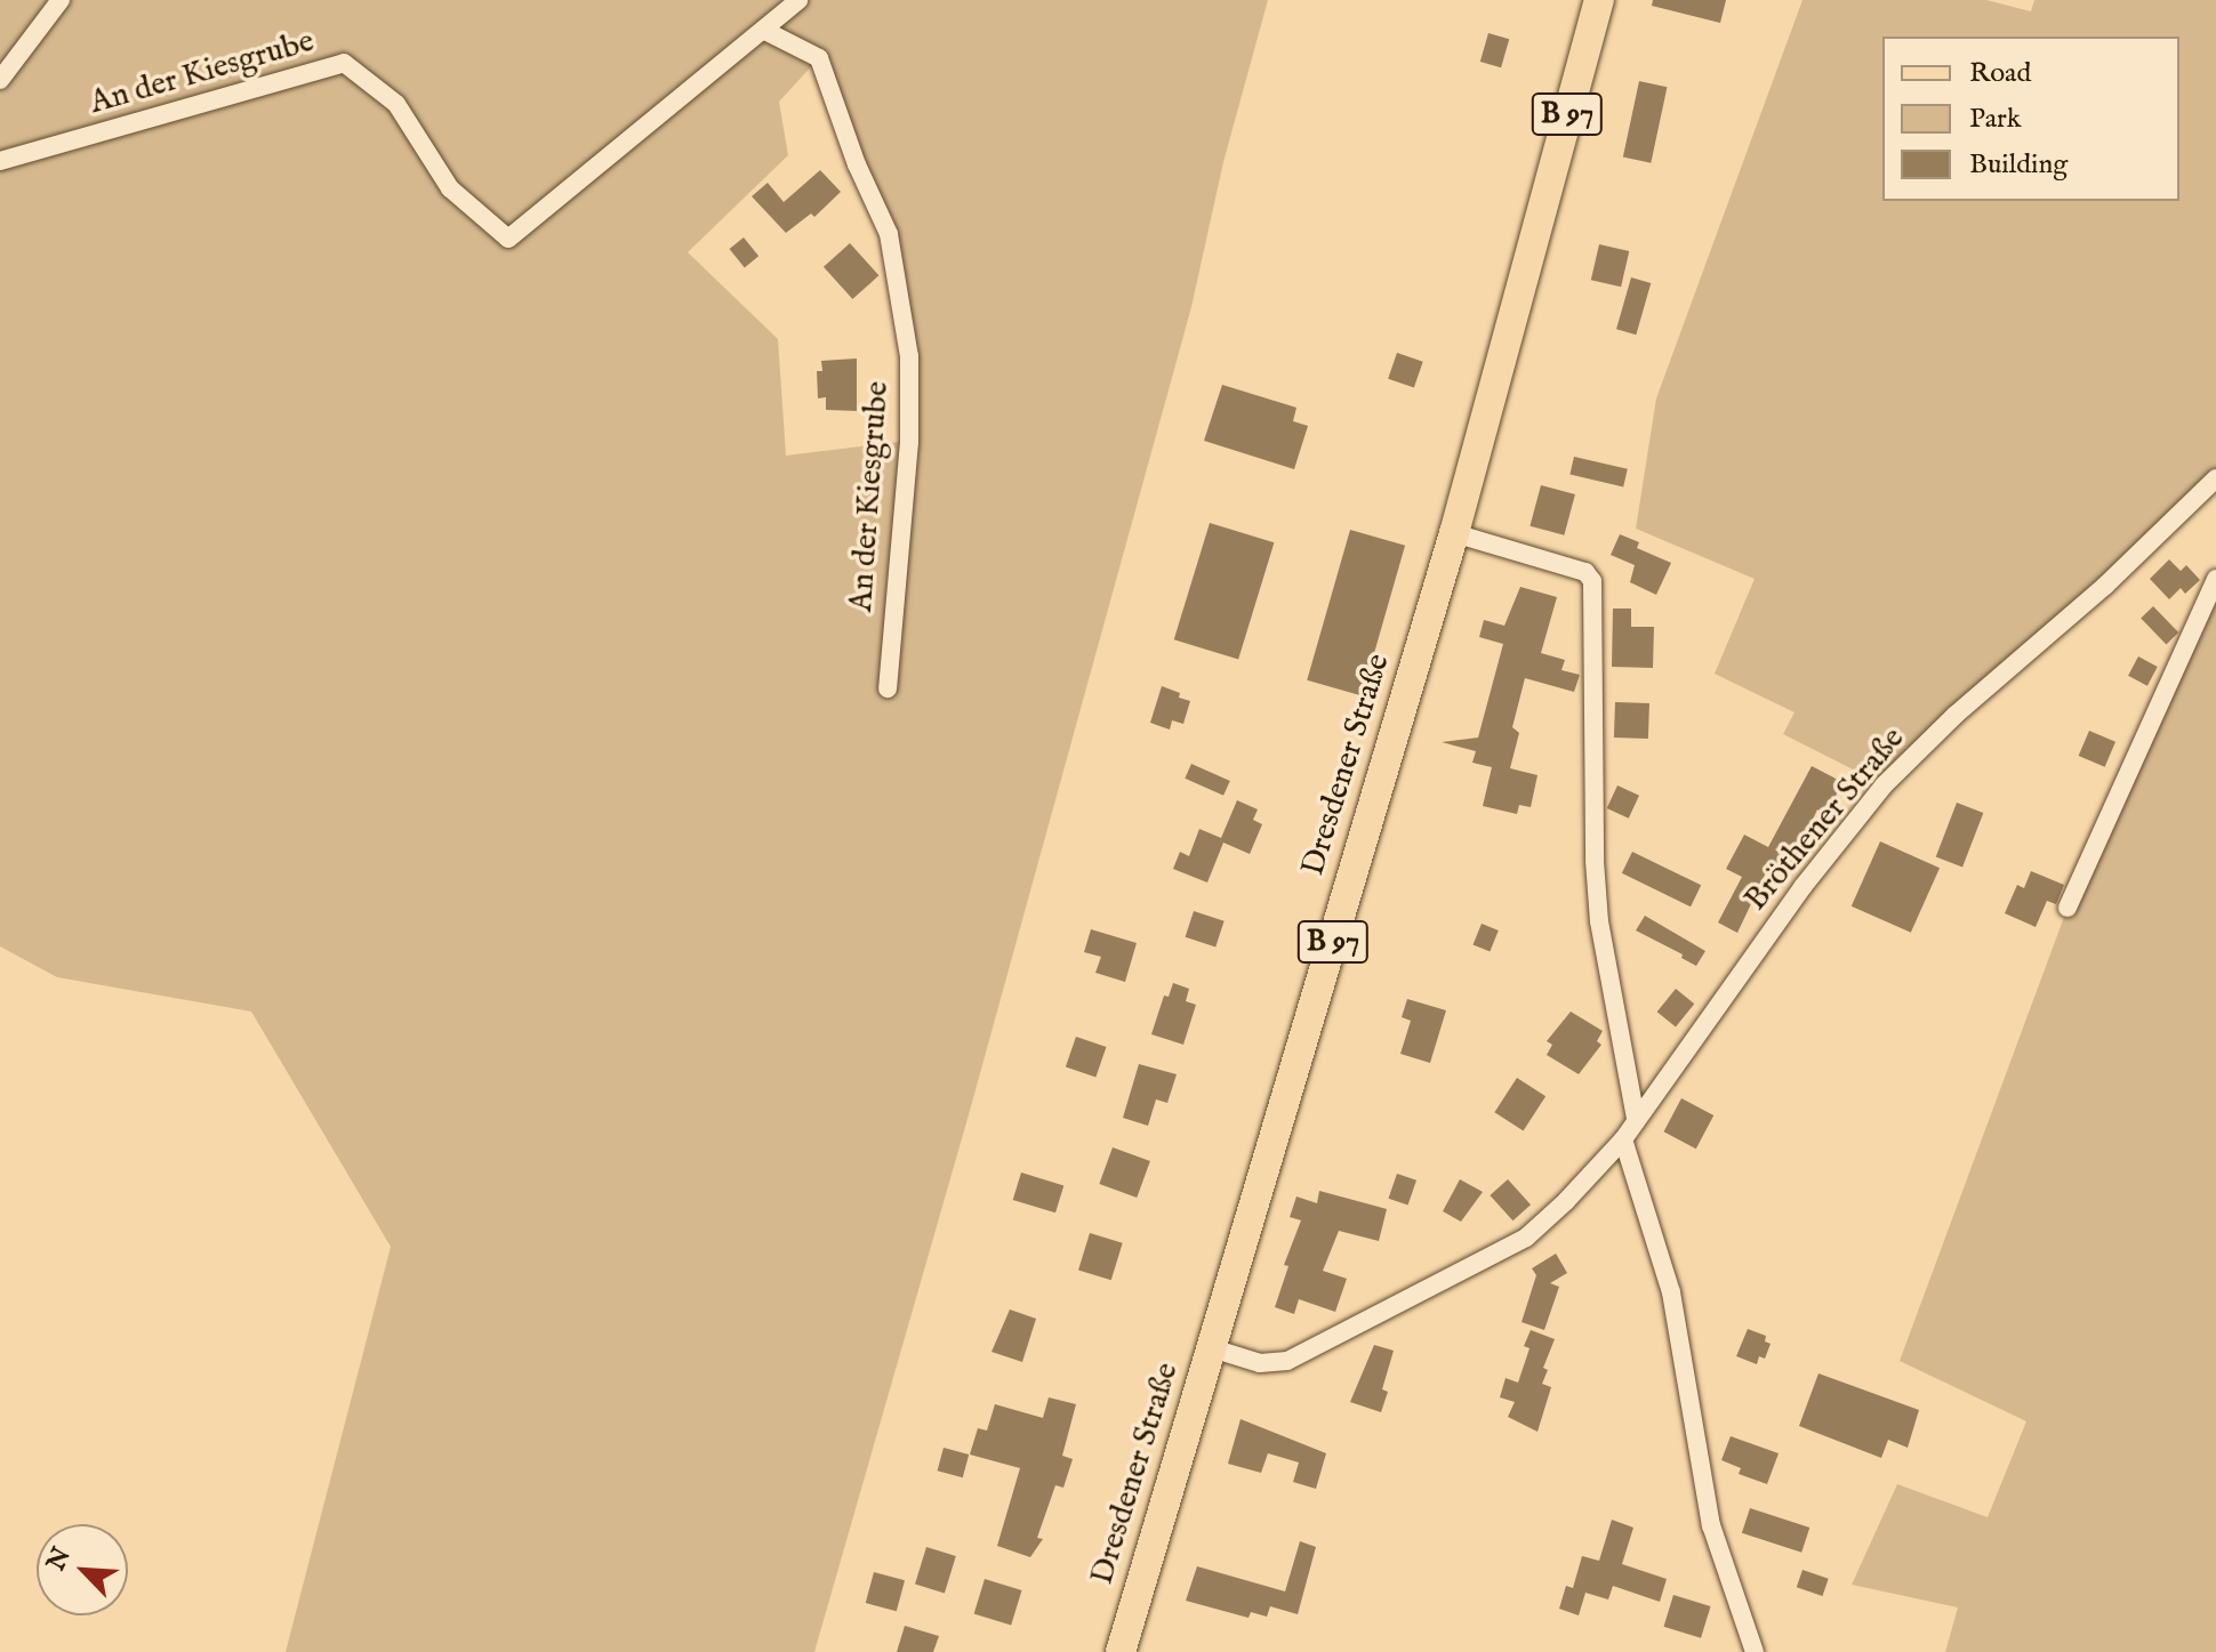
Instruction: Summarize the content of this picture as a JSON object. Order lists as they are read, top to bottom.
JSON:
{
  "streets": {
    "main road": ["B 97", "Dresdener Straße"],
    "street": ["An der Kiesgrube", "Bröthener Straße"]
  },
  "crossings": [
    ["Dresdener Straße", "Bröthener Straße"]
  ],
  "legend": ["Road", "Park", "Building"],
  "north": "top left"
}
